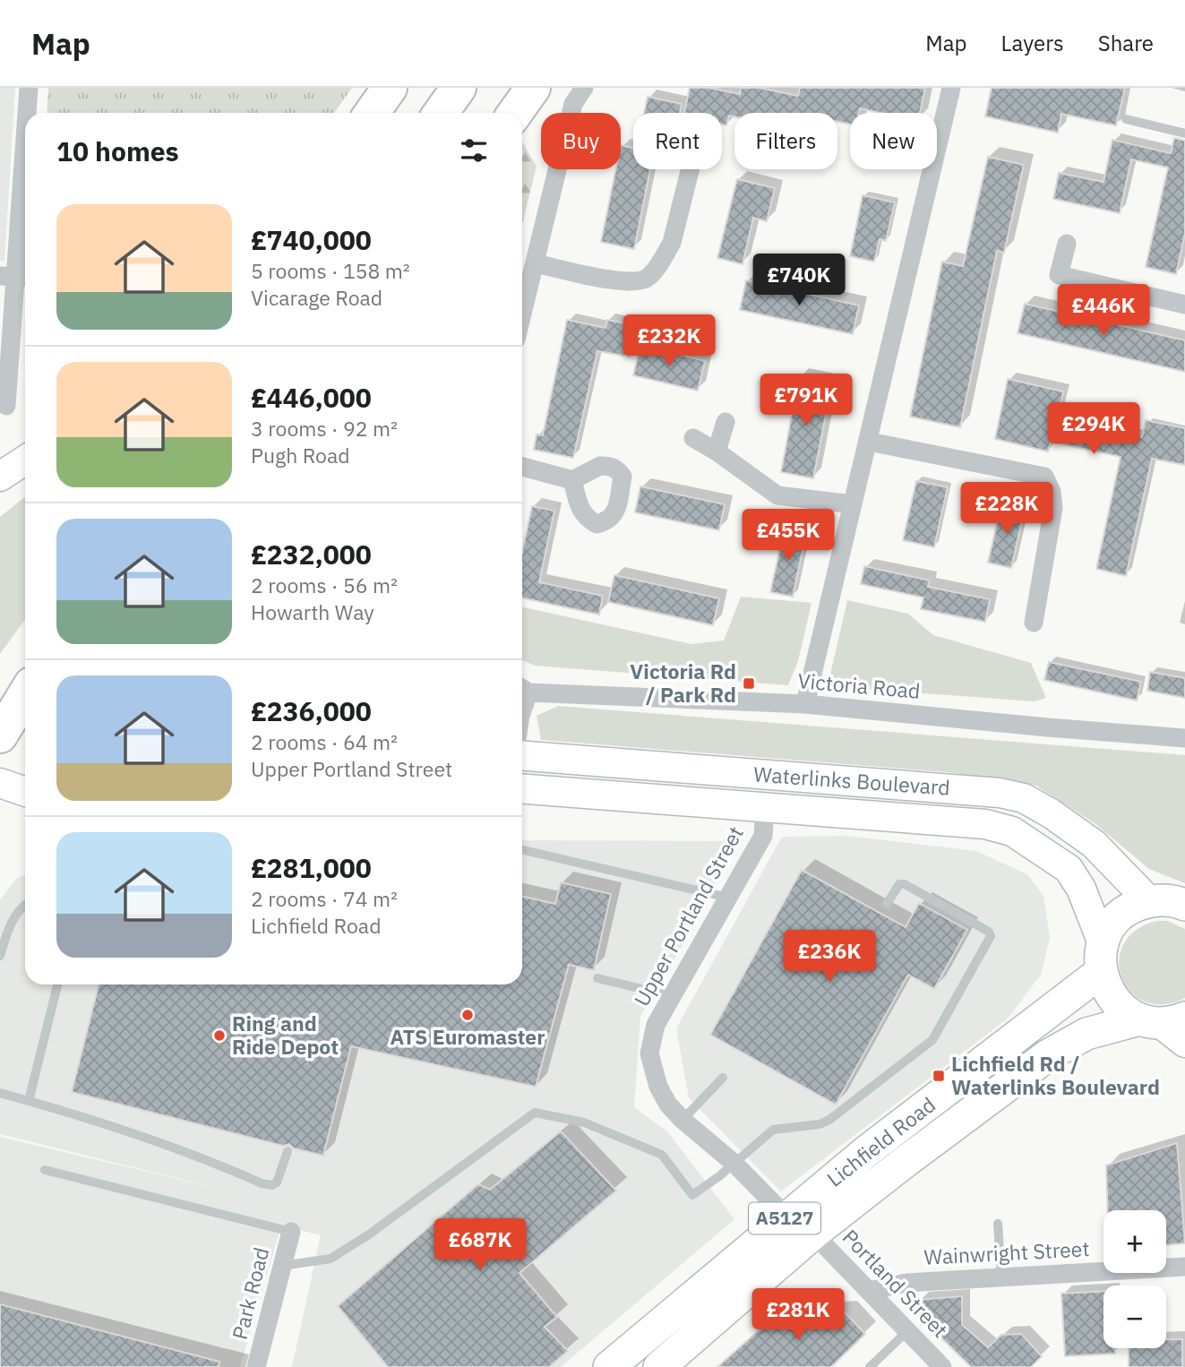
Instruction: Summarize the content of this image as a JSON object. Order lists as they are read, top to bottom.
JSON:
{
  "streets": {
    "main road": ["Waterlinks Boulevard", "Lichfield Road", "A5127"],
    "street": [
      "Victoria Road",
      "Upper Portland Street",
      "Wainwright Street",
      "Portland Street",
      "Park Road"
    ]
  },
  "crossings": [
    ["Waterlinks Boulevard", "Upper Portland Street"],
    ["Waterlinks Boulevard", "Lichfield Road"],
    ["Upper Portland Street", "Lichfield Road"],
    ["Lichfield Road", "Portland Street"],
    ["Wainwright Street", "Portland Street"]
  ],
  "places": {
    "transit": ["Victoria Rd / Park Rd", "Lichfield Rd / Waterlinks Boulevard"],
    "other": ["ATS Euromaster", "Ring and Ride Depot"]
  },
  "page": {
    "header": "Map",
    "nav": ["Map", "Layers", "Share"],
    "chip": [
      "Buy",
      "Rent",
      "Filters",
      "New"
    ],
    "heading": "10 homes",
    "list": [
      {
        "name": "£740,000",
        "note": "5 rooms · 158 m² · Vicarage Road"
      },
      {
        "name": "£446,000",
        "note": "3 rooms · 92 m² · Pugh Road"
      },
      {
        "name": "£232,000",
        "note": "2 rooms · 56 m² · Howarth Way"
      },
      {
        "name": "£236,000",
        "note": "2 rooms · 64 m² · Upper Portland Street"
      },
      {
        "name": "£281,000",
        "note": "2 rooms · 74 m² · Lichfield Road"
      }
    ],
    "price": [
      "£740K",
      "£446K",
      "£232K",
      "£791K",
      "£294K",
      "£228K",
      "£455K",
      "£236K",
      "£687K",
      "£281K"
    ],
    "map_buttons": ["+", "−"]
  }
}
